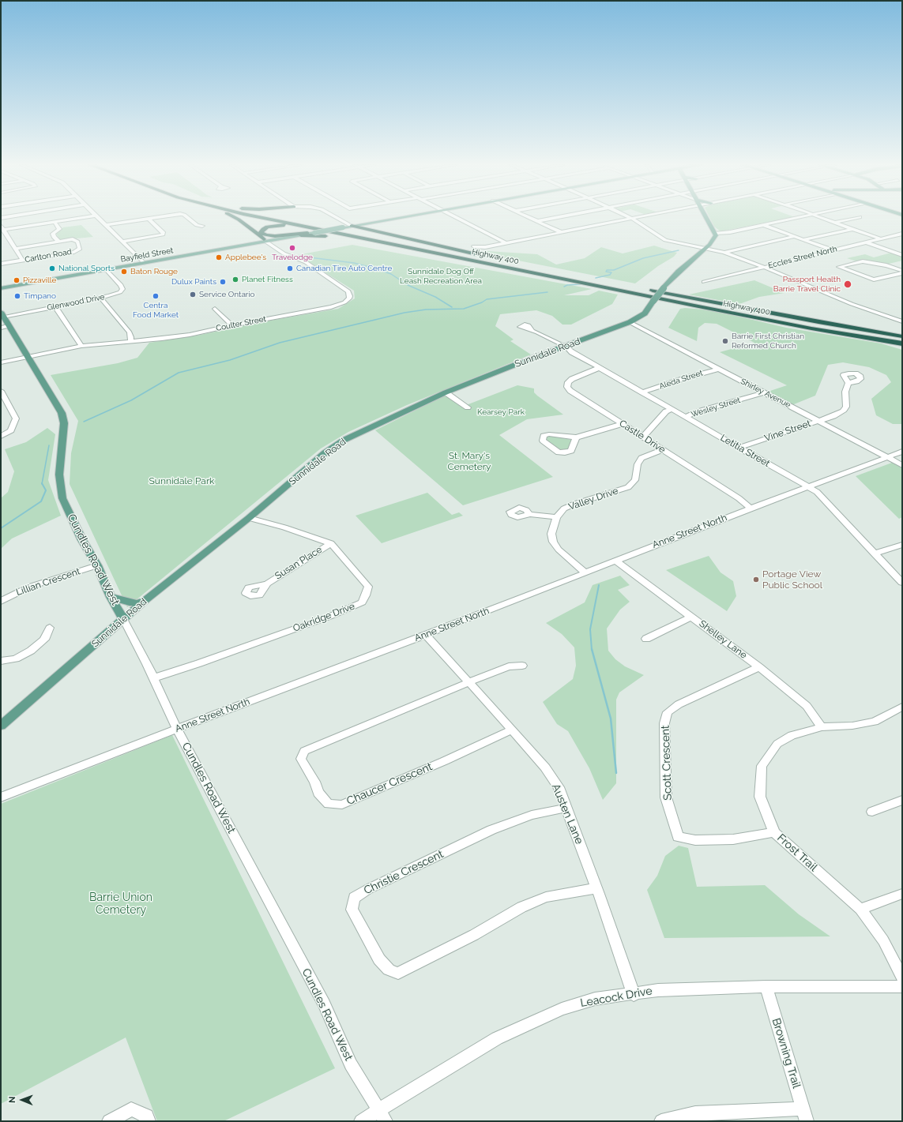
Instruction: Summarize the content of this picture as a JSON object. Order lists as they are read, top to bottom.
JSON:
{
  "streets": {
    "highway": ["Highway 400"],
    "main road": ["Bayfield Street", "Sunnidale Road", "Cundles Road West"],
    "street": [
      "Carlton Road",
      "Eccles Street North",
      "Glenwood Drive",
      "Coulter Street",
      "Aleda Street",
      "Shirley Avenue",
      "Wesley Street",
      "Vine Street",
      "Castle Drive",
      "Letitia Street",
      "Valley Drive",
      "Anne Street North",
      "Susan Place",
      "Lillian Crescent",
      "Oakridge Drive",
      "Shelley Lane",
      "Scott Crescent",
      "Chaucer Crescent",
      "Austen Lane",
      "Frost Trail",
      "Christie Crescent",
      "Leacock Drive",
      "Browning Trail"
    ]
  },
  "crossings": [
    ["Bayfield Street", "Glenwood Drive"],
    ["Bayfield Street", "Coulter Street"],
    ["Glenwood Drive", "Cundles Road West"],
    ["Coulter Street", "Cundles Road West"],
    ["Sunnidale Road", "Shirley Avenue"],
    ["Sunnidale Road", "Letitia Street"],
    ["Sunnidale Road", "Cundles Road West"],
    ["Aleda Street", "Shirley Avenue"],
    ["Aleda Street", "Letitia Street"],
    ["Shirley Avenue", "Wesley Street"],
    ["Shirley Avenue", "Vine Street"],
    ["Shirley Avenue", "Anne Street North"],
    ["Wesley Street", "Letitia Street"],
    ["Vine Street", "Letitia Street"],
    ["Castle Drive", "Letitia Street"],
    ["Castle Drive", "Valley Drive"],
    ["Castle Drive", "Anne Street North"],
    ["Letitia Street", "Anne Street North"],
    ["Anne Street North", "Cundles Road West"],
    ["Anne Street North", "Shelley Lane"],
    ["Anne Street North", "Austen Lane"],
    ["Cundles Road West", "Lillian Crescent"],
    ["Cundles Road West", "Oakridge Drive"],
    ["Cundles Road West", "Leacock Drive"],
    ["Susan Place", "Oakridge Drive"],
    ["Shelley Lane", "Scott Crescent"],
    ["Shelley Lane", "Frost Trail"],
    ["Scott Crescent", "Frost Trail"],
    ["Chaucer Crescent", "Austen Lane"],
    ["Austen Lane", "Christie Crescent"],
    ["Austen Lane", "Leacock Drive"],
    ["Leacock Drive", "Browning Trail"]
  ],
  "parks": [
    "Sunnidale Dog Off Leash Recreation Area",
    "Kearsey Park",
    "St. Mary's Cemetery",
    "Sunnidale Park",
    "Barrie Union Cemetery"
  ],
  "places": [
    "Travelodge",
    "Applebee's",
    "National Sports",
    "Canadian Tire Auto Centre",
    "Baton Rouge",
    "Planet Fitness",
    "Pizzaville",
    "Dulux Paints",
    "Passport Health Barrie Travel Clinic",
    "Service Ontario",
    "Timpano",
    "Centra Food Market",
    "Barrie First Christian Reformed Church",
    "Portage View Public School"
  ],
  "north": "left"
}
